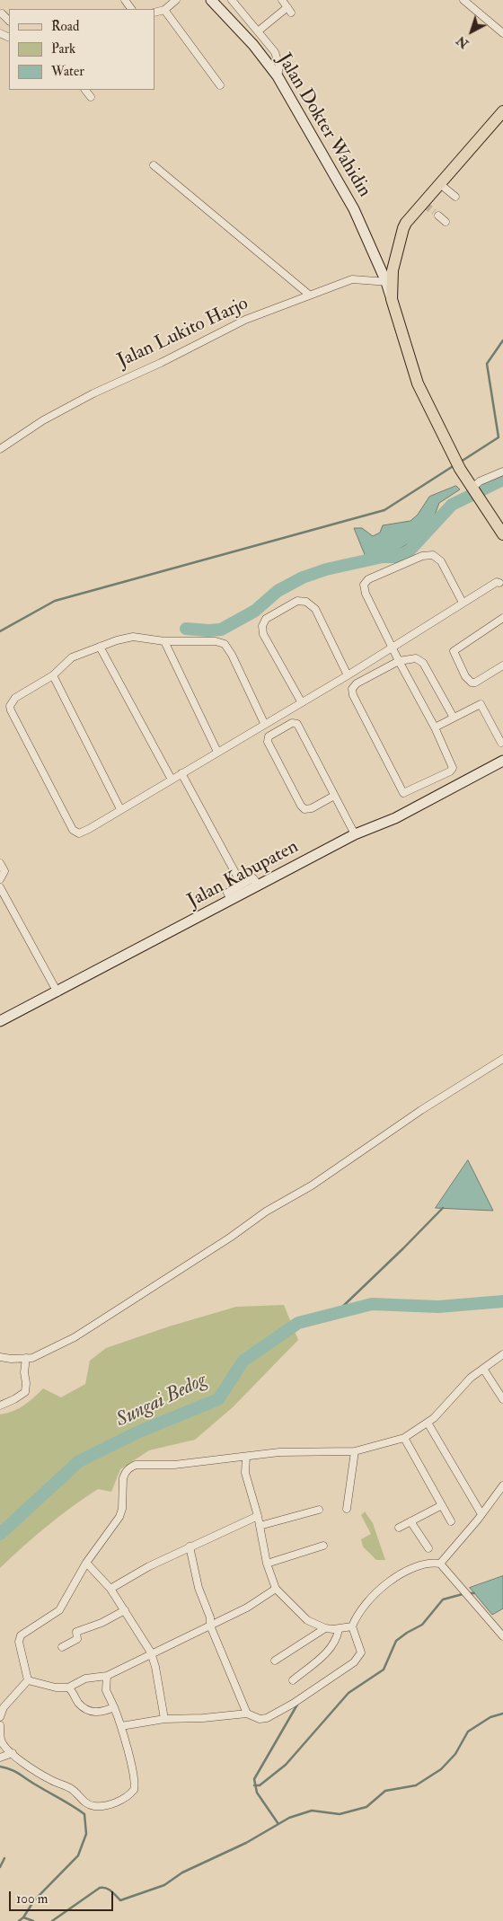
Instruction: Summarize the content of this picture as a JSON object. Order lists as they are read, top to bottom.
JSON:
{
  "streets": {
    "main road": ["Jalan Dokter Wahidin", "Jalan Kabupaten"],
    "street": ["Jalan Lukito Harjo"]
  },
  "crossings": [
    ["Jalan Dokter Wahidin", "Jalan Lukito Harjo"]
  ],
  "water": ["Sungai Bedog"],
  "legend": ["Road", "Park", "Water"],
  "scale_bar": "100 m",
  "north": "bottom left"
}
